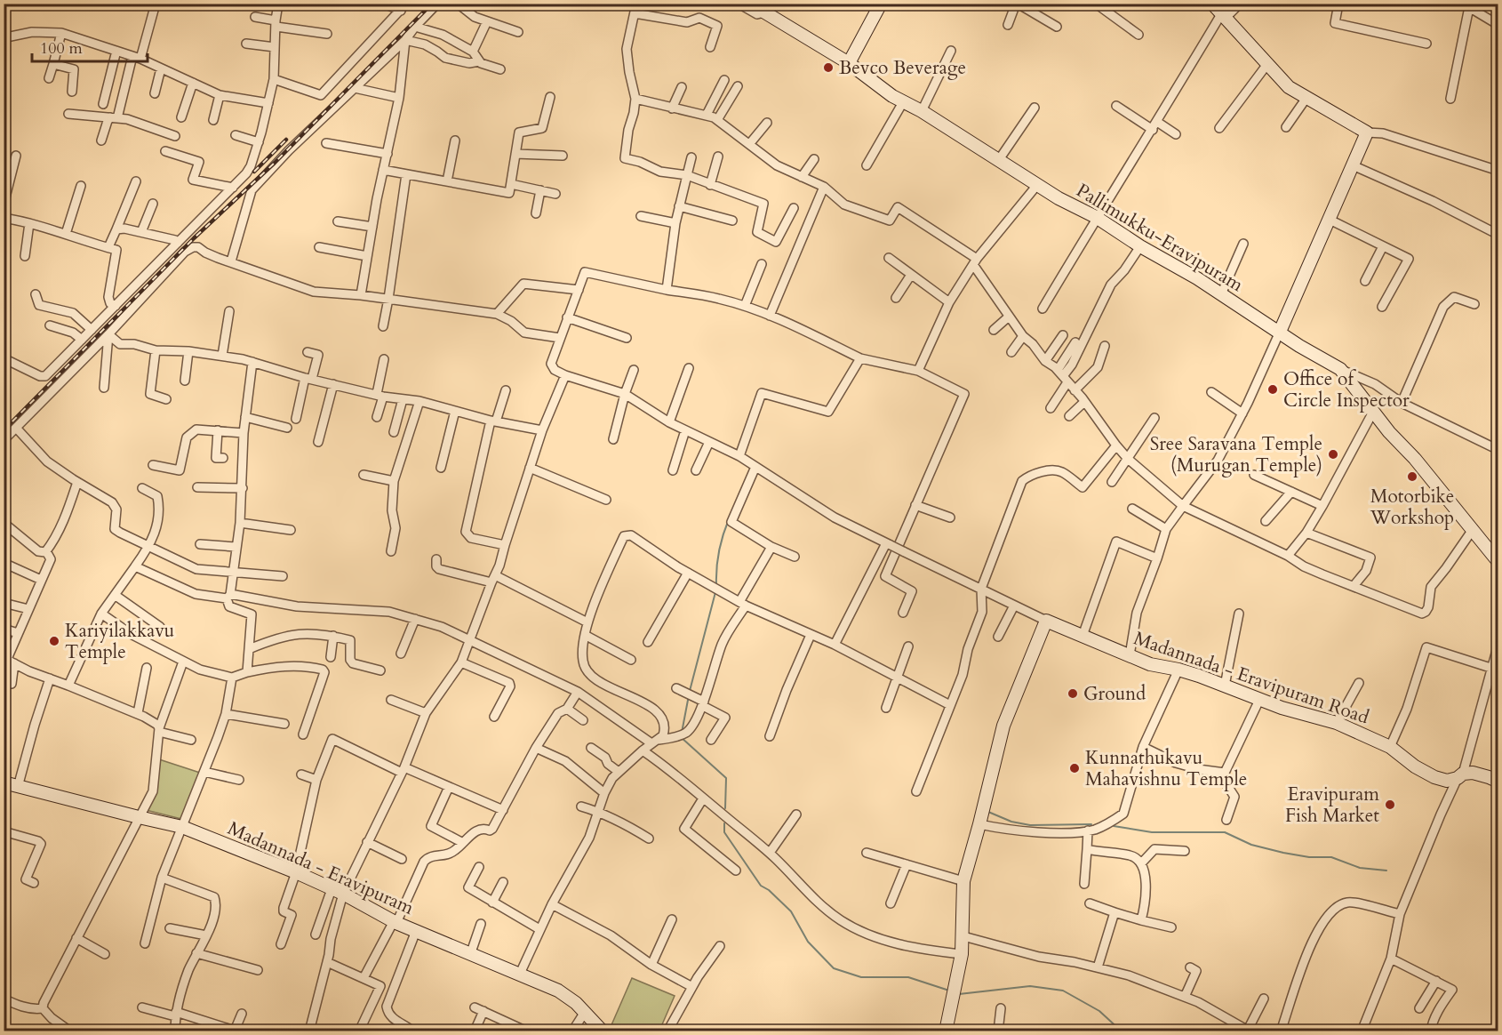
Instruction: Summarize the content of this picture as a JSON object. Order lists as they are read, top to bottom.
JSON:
{
  "streets": {
    "main road": ["Pallimukku-Eravipuram", "Madannada - Eravipuram Road", "Madannada - Eravipuram"]
  },
  "places": [
    "Bevco Beverage",
    "Office of Circle Inspector",
    "Sree Saravana Temple (Murugan Temple)",
    "Motorbike Workshop",
    "Kariyilakkavu Temple",
    "Ground",
    "Kunnathukavu Mahavishnu Temple",
    "Eravipuram Fish Market"
  ],
  "scale_bar": "100 m"
}
